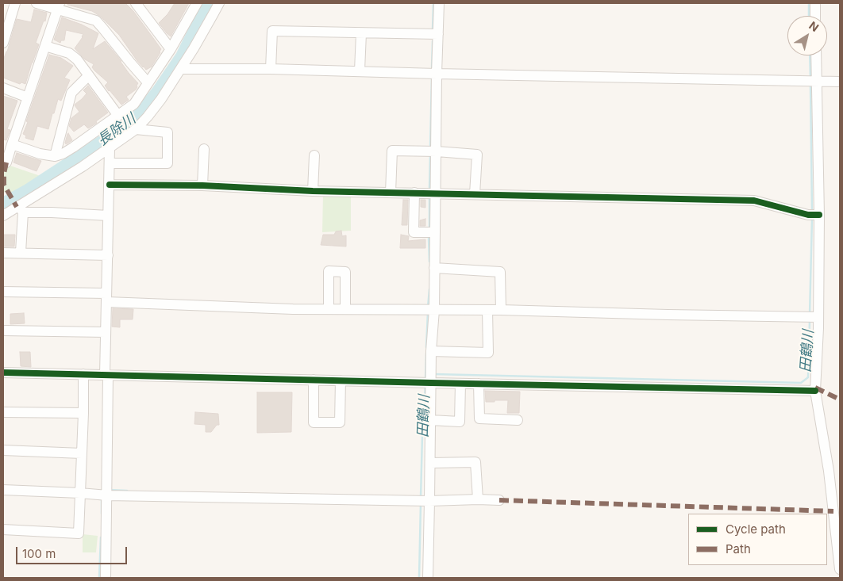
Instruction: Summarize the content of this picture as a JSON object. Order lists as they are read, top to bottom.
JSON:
{
  "water": ["長除川", "田鶴川"],
  "legend": ["Cycle path", "Path"],
  "scale_bar": "100 m",
  "north": "top right"
}
